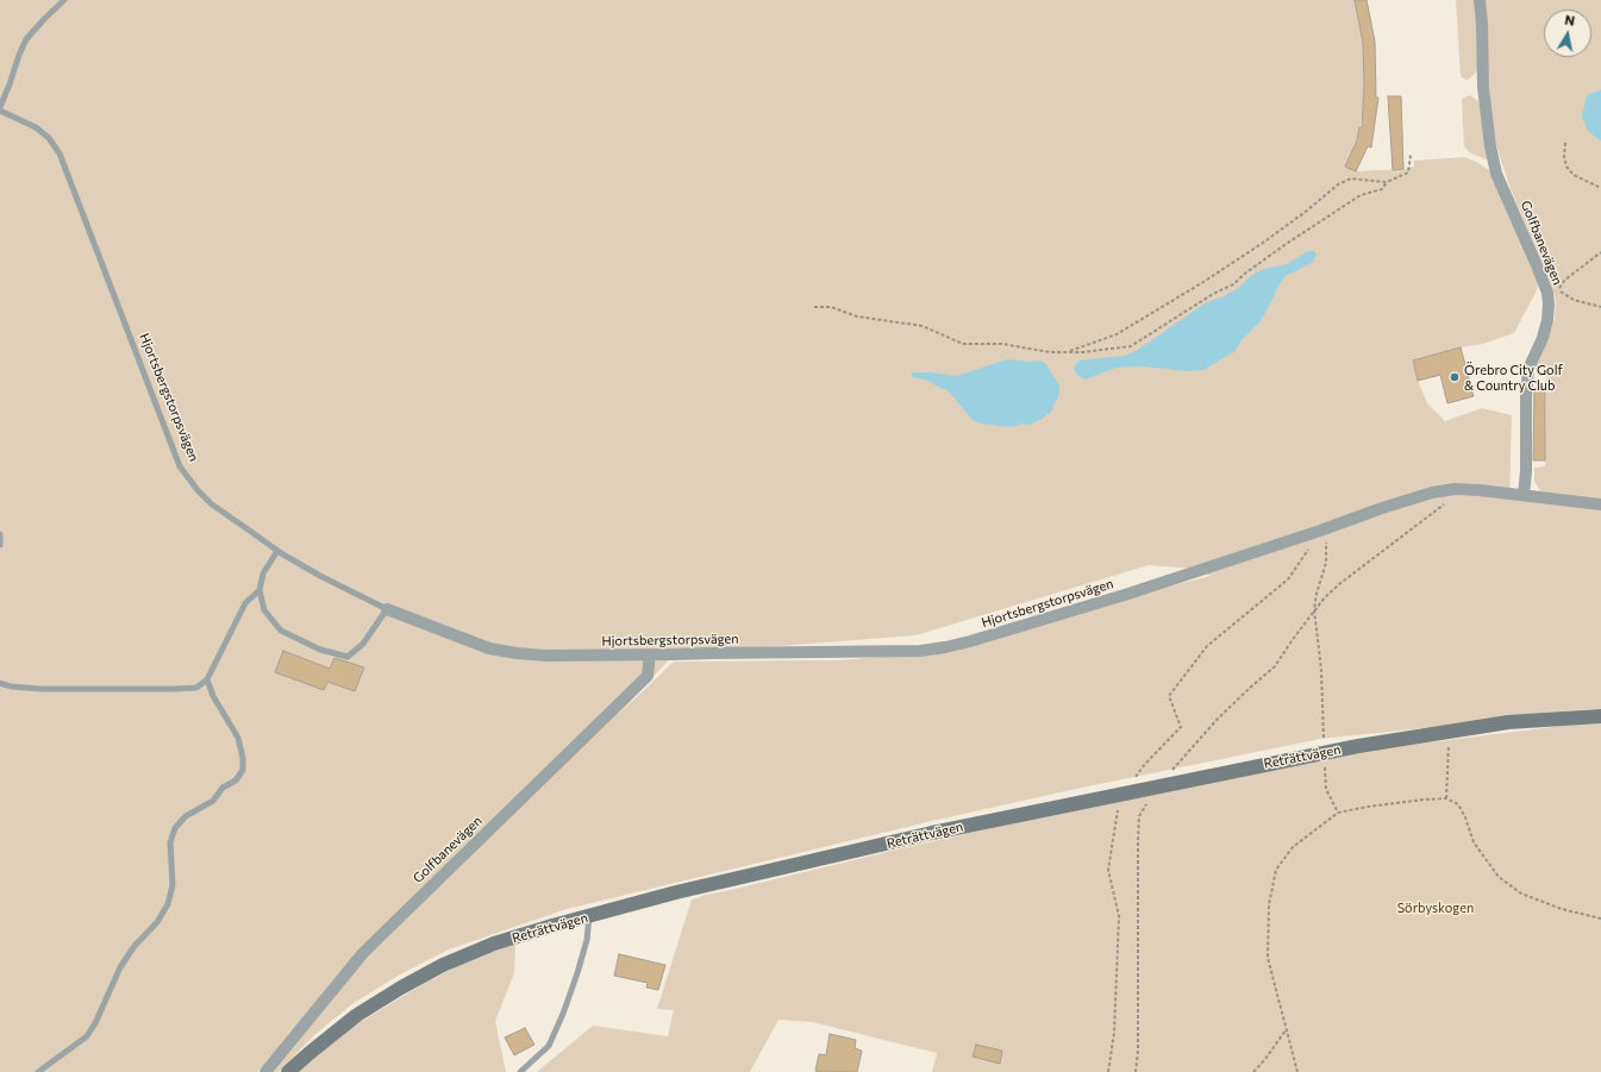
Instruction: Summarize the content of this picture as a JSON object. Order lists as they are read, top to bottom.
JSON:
{
  "streets": {
    "street": ["Golfbanevägen", "Hjortsbergstorpsvägen", "Reträttvägen"]
  },
  "crossings": [
    ["Golfbanevägen", "Hjortsbergstorpsvägen"]
  ],
  "parks": ["Sörbyskogen"],
  "places": ["Örebro City Golf & Country Club"],
  "north": "top"
}
